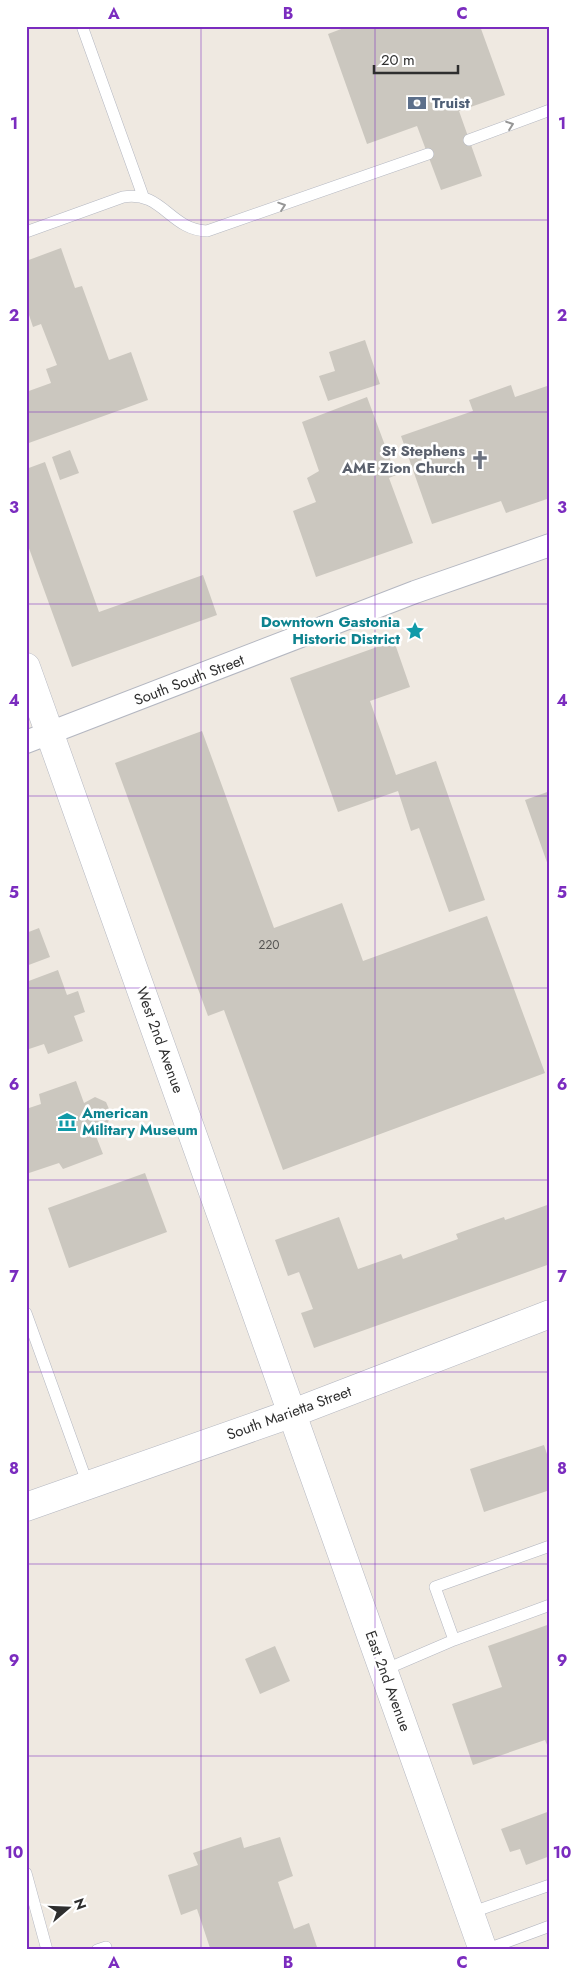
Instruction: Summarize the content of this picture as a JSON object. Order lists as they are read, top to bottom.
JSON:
{
  "streets": {
    "street": [
      "South South Street",
      "West 2nd Avenue",
      "South Marietta Street",
      "East 2nd Avenue"
    ]
  },
  "crossings": [
    ["South South Street", "West 2nd Avenue"],
    ["West 2nd Avenue", "South Marietta Street"],
    ["West 2nd Avenue", "East 2nd Avenue"],
    ["South Marietta Street", "East 2nd Avenue"]
  ],
  "places": {
    "bank": ["Truist"],
    "church": ["St Stephens AME Zion Church"],
    "place": ["Downtown Gastonia Historic District"],
    "museum": ["American Military Museum"]
  },
  "house_numbers": ["220"],
  "scale_bar": "20 m",
  "north": "right",
  "grid": {
    "columns": ["A", "B", "C"],
    "rows": [
      "1",
      "2",
      "3",
      "4",
      "5",
      "6",
      "7",
      "8",
      "9",
      "10"
    ]
  }
}
